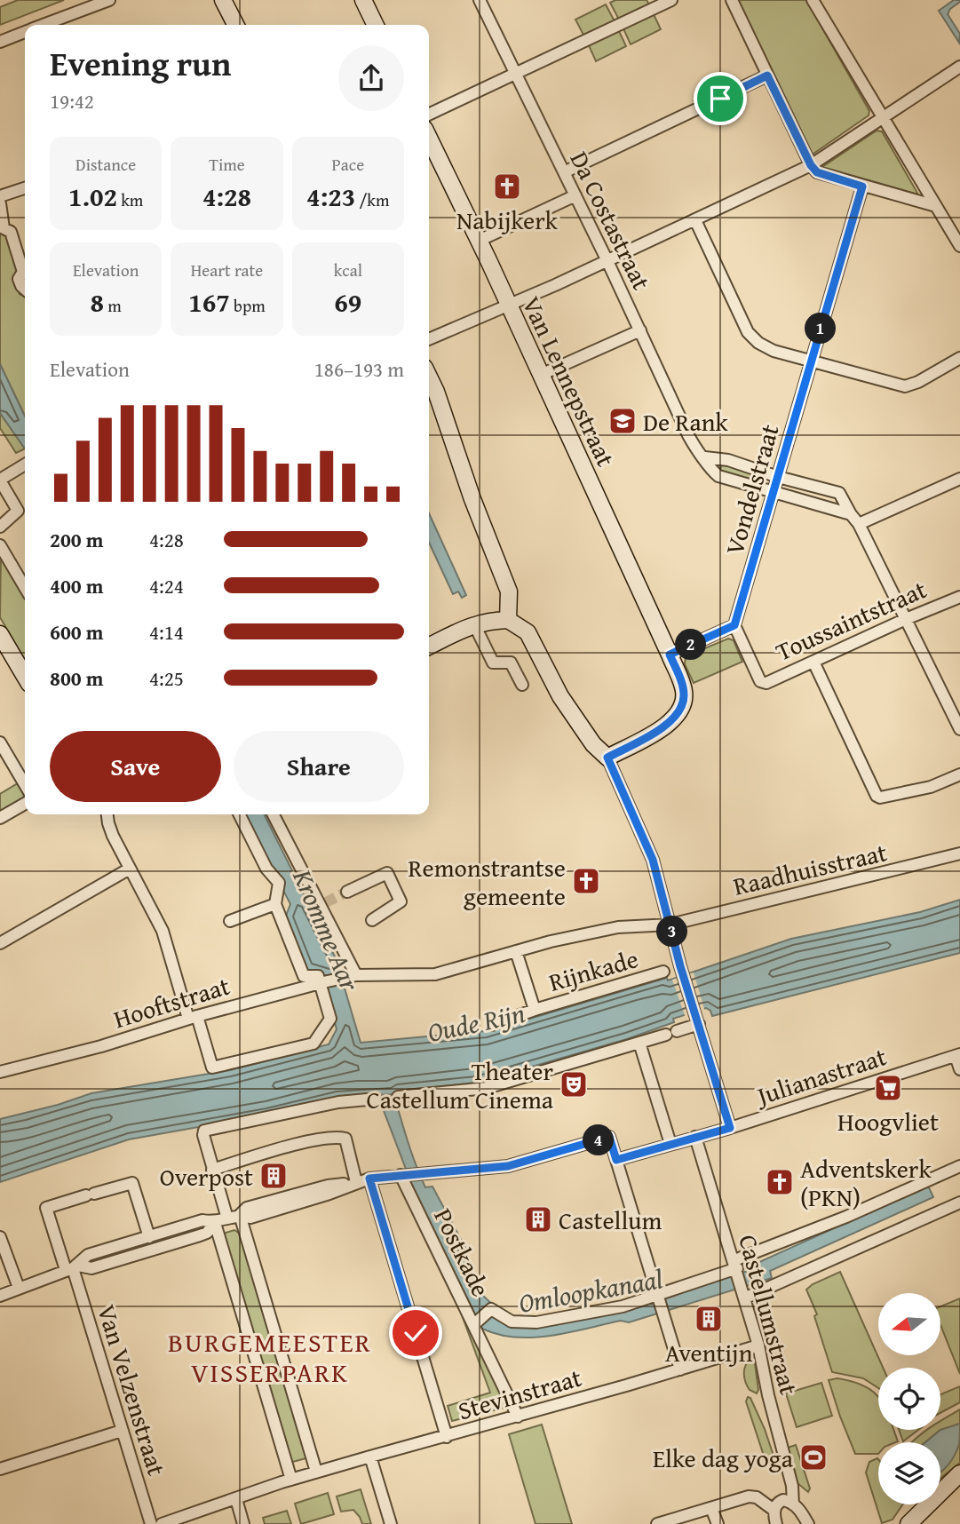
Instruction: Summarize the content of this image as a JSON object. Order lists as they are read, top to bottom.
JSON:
{
  "streets": {
    "street": [
      "Da Costastraat",
      "Van Lennepstraat",
      "Vondelstraat",
      "Toussaintstraat",
      "Raadhuisstraat",
      "Rijnkade",
      "Hooftstraat",
      "Julianastraat",
      "Postkade",
      "Castellumstraat",
      "Van Velzenstraat",
      "Stevinstraat"
    ]
  },
  "crossings": [
    ["Da Costastraat", "Vondelstraat"],
    ["Vondelstraat", "Toussaintstraat"],
    ["Raadhuisstraat", "Rijnkade"],
    ["Raadhuisstraat", "Hooftstraat"],
    ["Rijnkade", "Hooftstraat"],
    ["Julianastraat", "Castellumstraat"],
    ["Postkade", "Stevinstraat"],
    ["Castellumstraat", "Stevinstraat"]
  ],
  "districts": ["BURGEMEESTER VISSERPARK"],
  "water": ["Kromme Aar", "Oude Rijn", "Omloopkanaal"],
  "places": {
    "church": ["Nabijkerk", "Remonstrantse gemeente", "Adventskerk (PKN)"],
    "school or university": ["De Rank"],
    "theatre": ["Theater Castellum Cinema"],
    "supermarket": ["Hoogvliet"],
    "building": ["Overpost", "Castellum", "Aventijn"],
    "sports": ["Elke dag yoga"]
  },
  "north": "left",
  "page": {
    "heading": ["Evening run", "19:42"],
    "stats": [
      ["Distance", "1.02 km"],
      ["Time", "4:28"],
      ["Pace", "4:23 /km"],
      ["Elevation", "8 m"],
      ["Heart rate", "167 bpm"],
      ["kcal", "69"]
    ],
    "pins": [
      "1",
      "2",
      "3",
      "4"
    ],
    "chart": ["Elevation", "186–193 m"],
    "list": [
      {
        "name": "200 m",
        "note": "4:28"
      },
      {
        "name": "400 m",
        "note": "4:24"
      },
      {
        "name": "600 m",
        "note": "4:14"
      },
      {
        "name": "800 m",
        "note": "4:25"
      }
    ],
    "buttons": ["Save", "Share"]
  }
}
